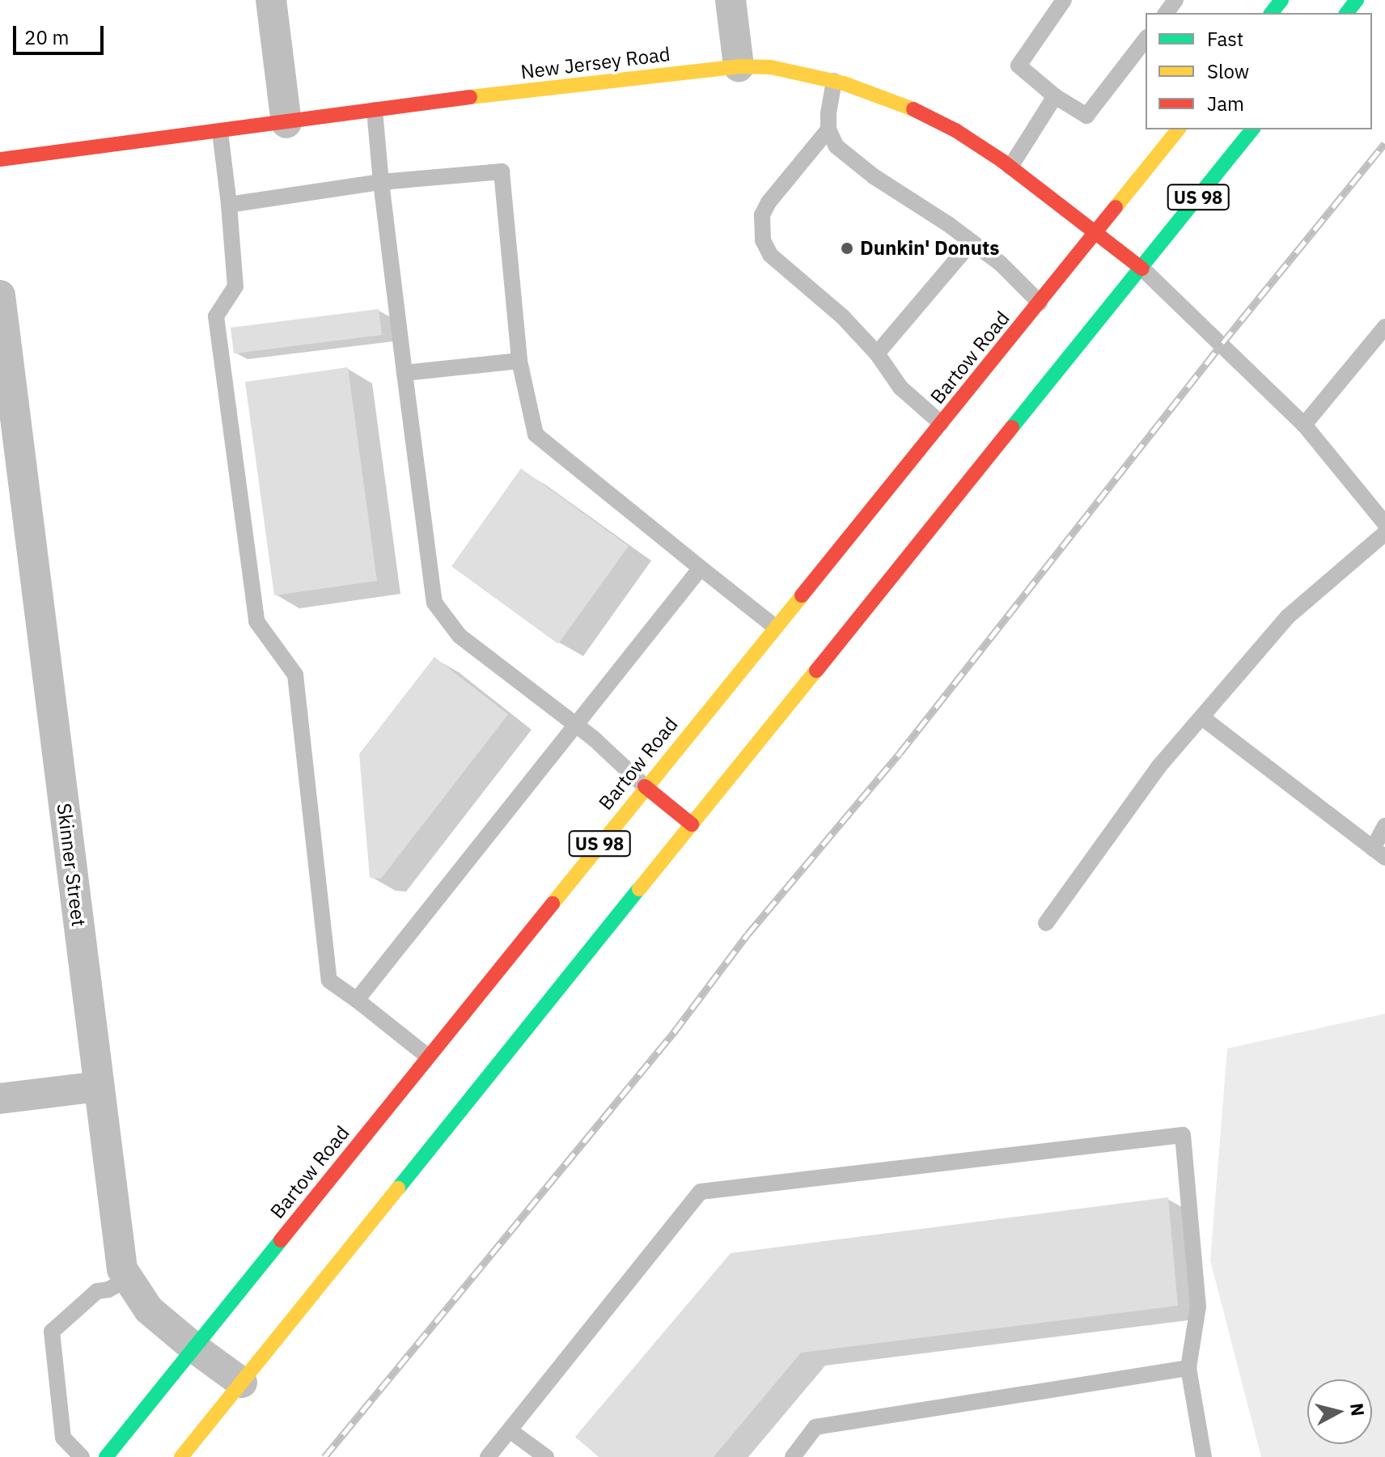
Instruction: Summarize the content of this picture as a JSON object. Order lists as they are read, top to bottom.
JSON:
{
  "streets": {
    "main road": ["New Jersey Road", "US 98", "Bartow Road"],
    "street": ["Skinner Street"]
  },
  "crossings": [
    ["New Jersey Road", "US 98"],
    ["New Jersey Road", "Bartow Road"],
    ["US 98", "Skinner Street"],
    ["Bartow Road", "Skinner Street"]
  ],
  "places": ["Dunkin' Donuts"],
  "legend": ["Fast", "Slow", "Jam"],
  "scale_bar": "20 m",
  "north": "right"
}
